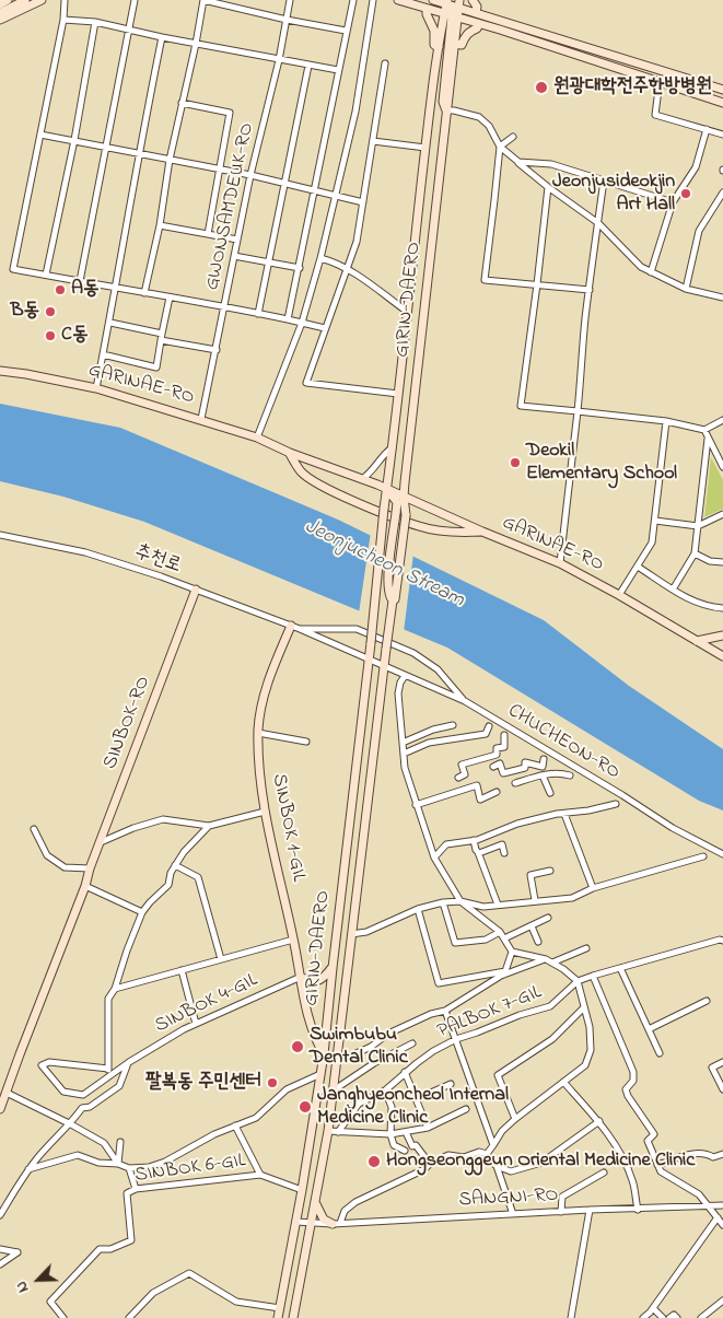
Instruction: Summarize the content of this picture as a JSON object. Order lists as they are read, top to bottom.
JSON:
{
  "streets": {
    "street": [
      "GWONSAMDEUK-RO",
      "GIRIN-DAERO",
      "GARINAE-RO",
      "추천로",
      "SINBOK-RO",
      "CHUCHEON-RO",
      "SINBOK 1-GIL",
      "SINBOK 4-GIL",
      "PALBOK 7-GIL",
      "SINBOK 6-GIL",
      "SANGNI-RO"
    ]
  },
  "crossings": [
    ["GWONSAMDEUK-RO", "GARINAE-RO"],
    ["GIRIN-DAERO", "GARINAE-RO"],
    ["GIRIN-DAERO", "추천로"],
    ["GIRIN-DAERO", "CHUCHEON-RO"],
    ["GIRIN-DAERO", "SINBOK 1-GIL"],
    ["GIRIN-DAERO", "SINBOK 6-GIL"],
    ["GIRIN-DAERO", "SANGNI-RO"],
    ["추천로", "SINBOK-RO"],
    ["추천로", "CHUCHEON-RO"],
    ["추천로", "SINBOK 1-GIL"],
    ["SINBOK 1-GIL", "SINBOK 4-GIL"]
  ],
  "water": ["Jeonjucheon Stream"],
  "places": [
    "원광대학전주한방병원",
    "Jeonjusideokjin Art Hall",
    "A동",
    "B동",
    "C동",
    "Deokil Elementary School",
    "Swimbubu Dental Clinic",
    "팔복동 주민센터",
    "Janghyeoncheol Internal Medicine Clinic",
    "Hongseonggeun Oriental Medicine Clinic"
  ],
  "north": "bottom left"
}
